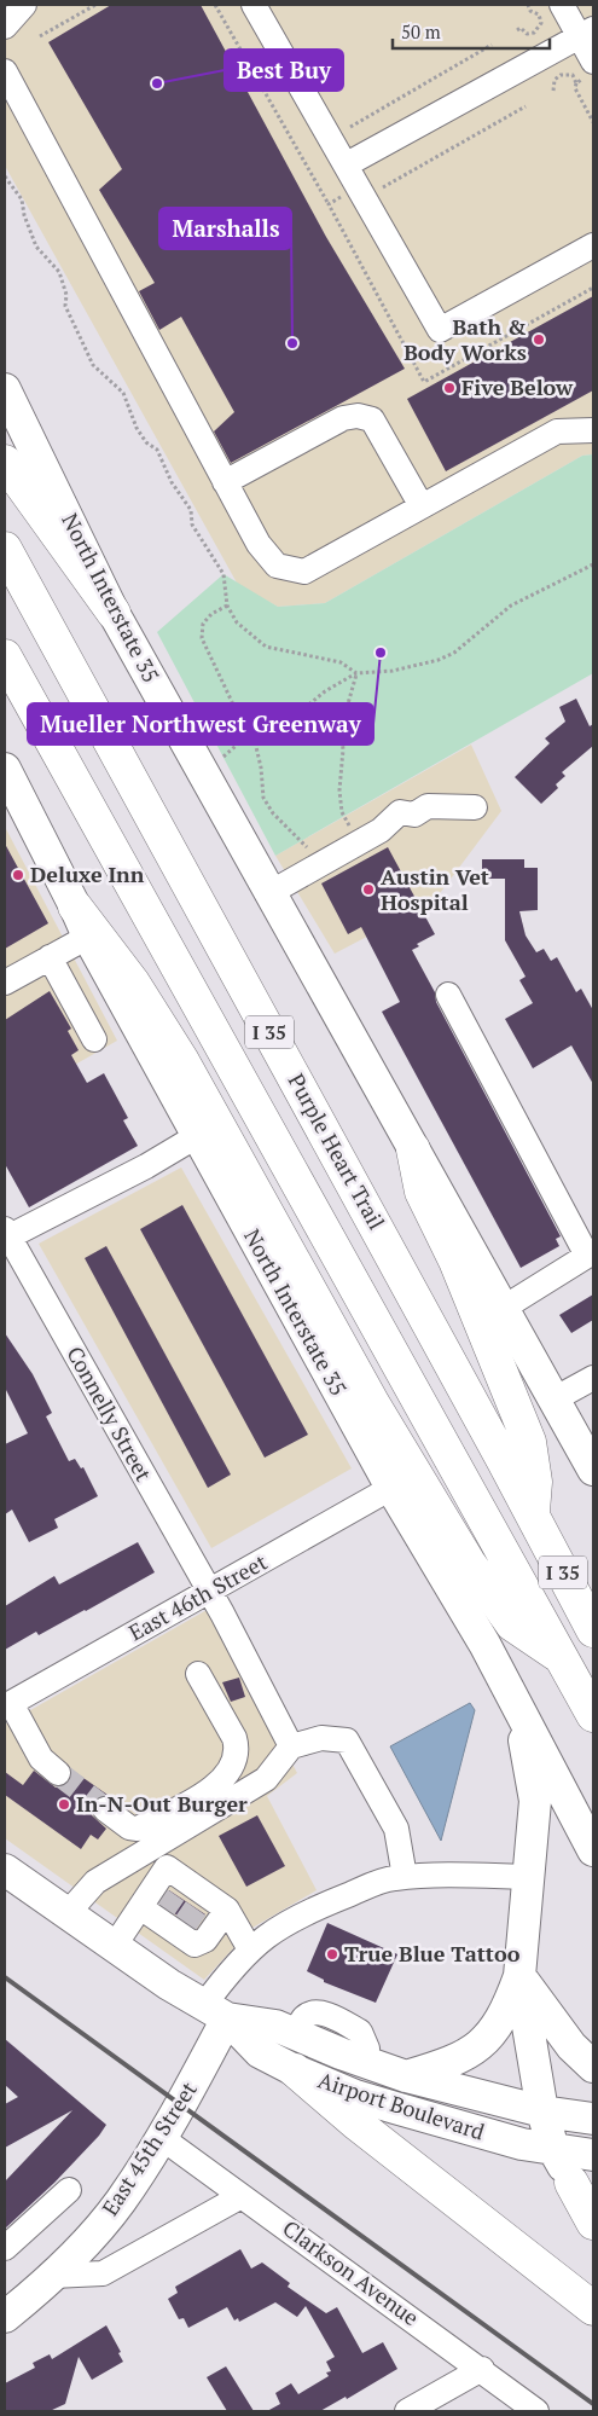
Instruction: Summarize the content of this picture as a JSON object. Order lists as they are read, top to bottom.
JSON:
{
  "streets": {
    "highway": ["I 35", "Purple Heart Trail"],
    "main road": ["North Interstate 35", "Airport Boulevard", "East 45th Street"],
    "street": ["Connelly Street", "East 46th Street", "Clarkson Avenue"]
  },
  "crossings": [
    ["North Interstate 35", "East 46th Street"],
    ["Connelly Street", "East 46th Street"],
    ["Airport Boulevard", "East 45th Street"],
    ["East 45th Street", "Clarkson Avenue"]
  ],
  "places": [
    "Best Buy",
    "Bath & Body Works",
    "Marshalls",
    "Five Below",
    "Mueller Northwest Greenway",
    "Deluxe Inn",
    "Austin Vet Hospital",
    "In-N-Out Burger",
    "True Blue Tattoo"
  ],
  "scale_bar": "50 m"
}
